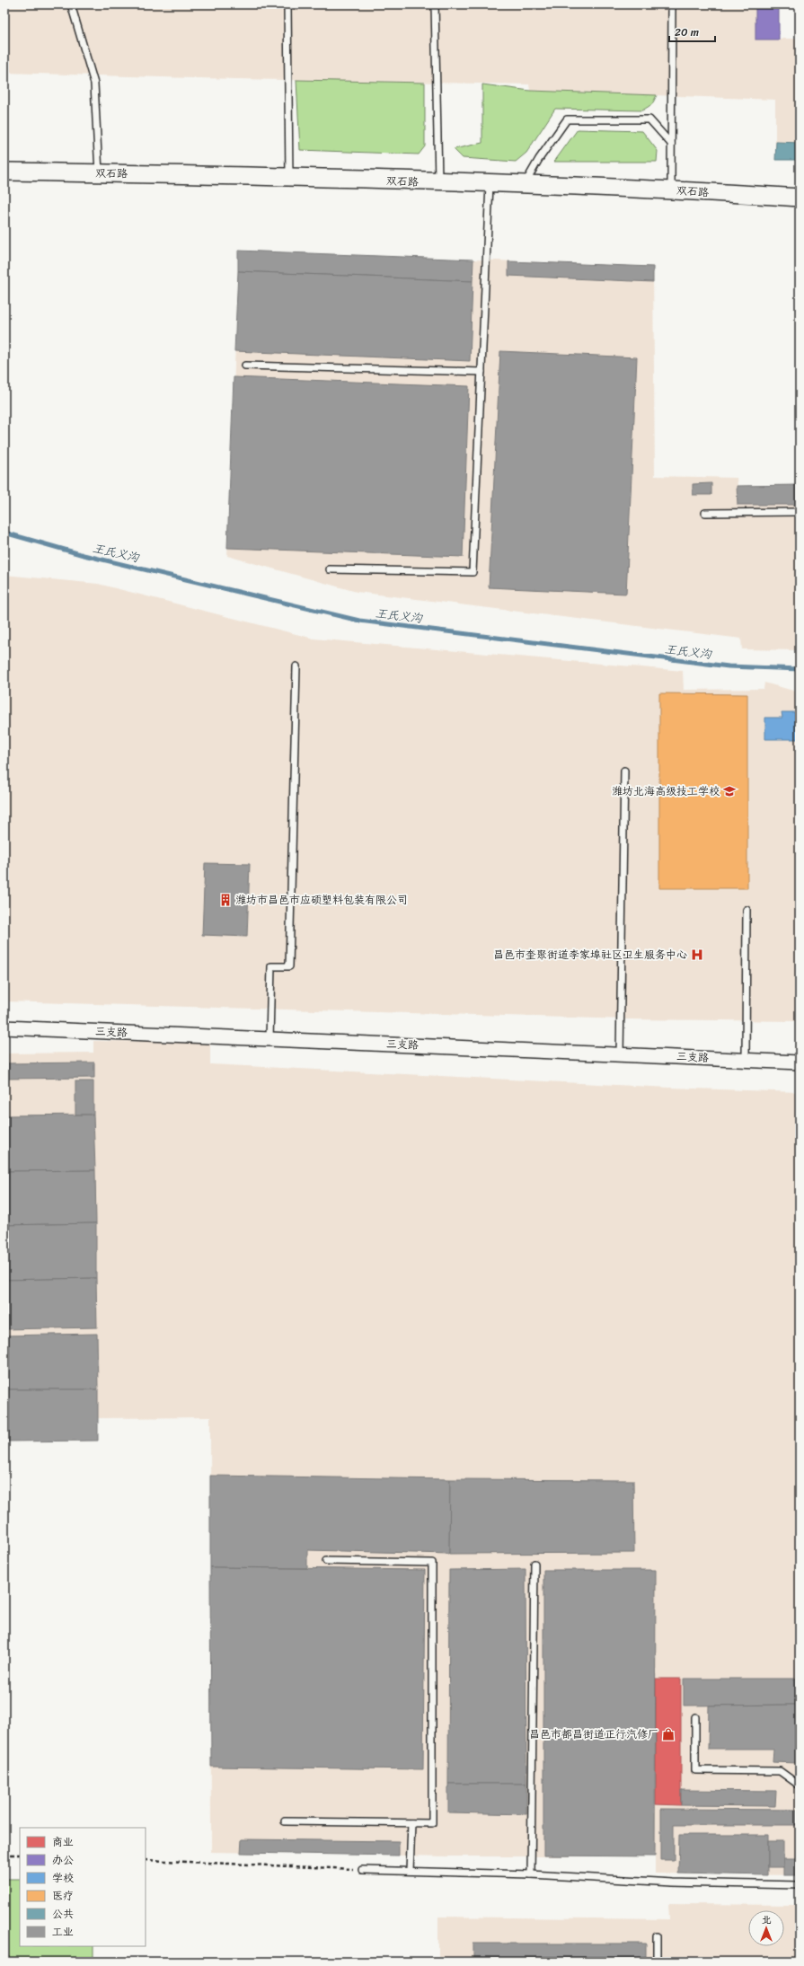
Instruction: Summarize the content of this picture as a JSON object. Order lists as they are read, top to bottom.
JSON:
{
  "streets": {
    "street": ["双石路", "三支路"]
  },
  "water": ["王氏义沟"],
  "places": {
    "school or university": ["潍坊北海高级技工学校"],
    "building": ["潍坊市昌邑市应硕塑料包装有限公司"],
    "hospital": ["昌邑市奎聚街道李家埠社区卫生服务中心"],
    "shop": ["昌邑市都昌街道正行汽修厂"]
  },
  "legend": [
    "商业",
    "办公",
    "学校",
    "医疗",
    "公共",
    "工业"
  ],
  "scale_bar": "20 m",
  "north": "top"
}
